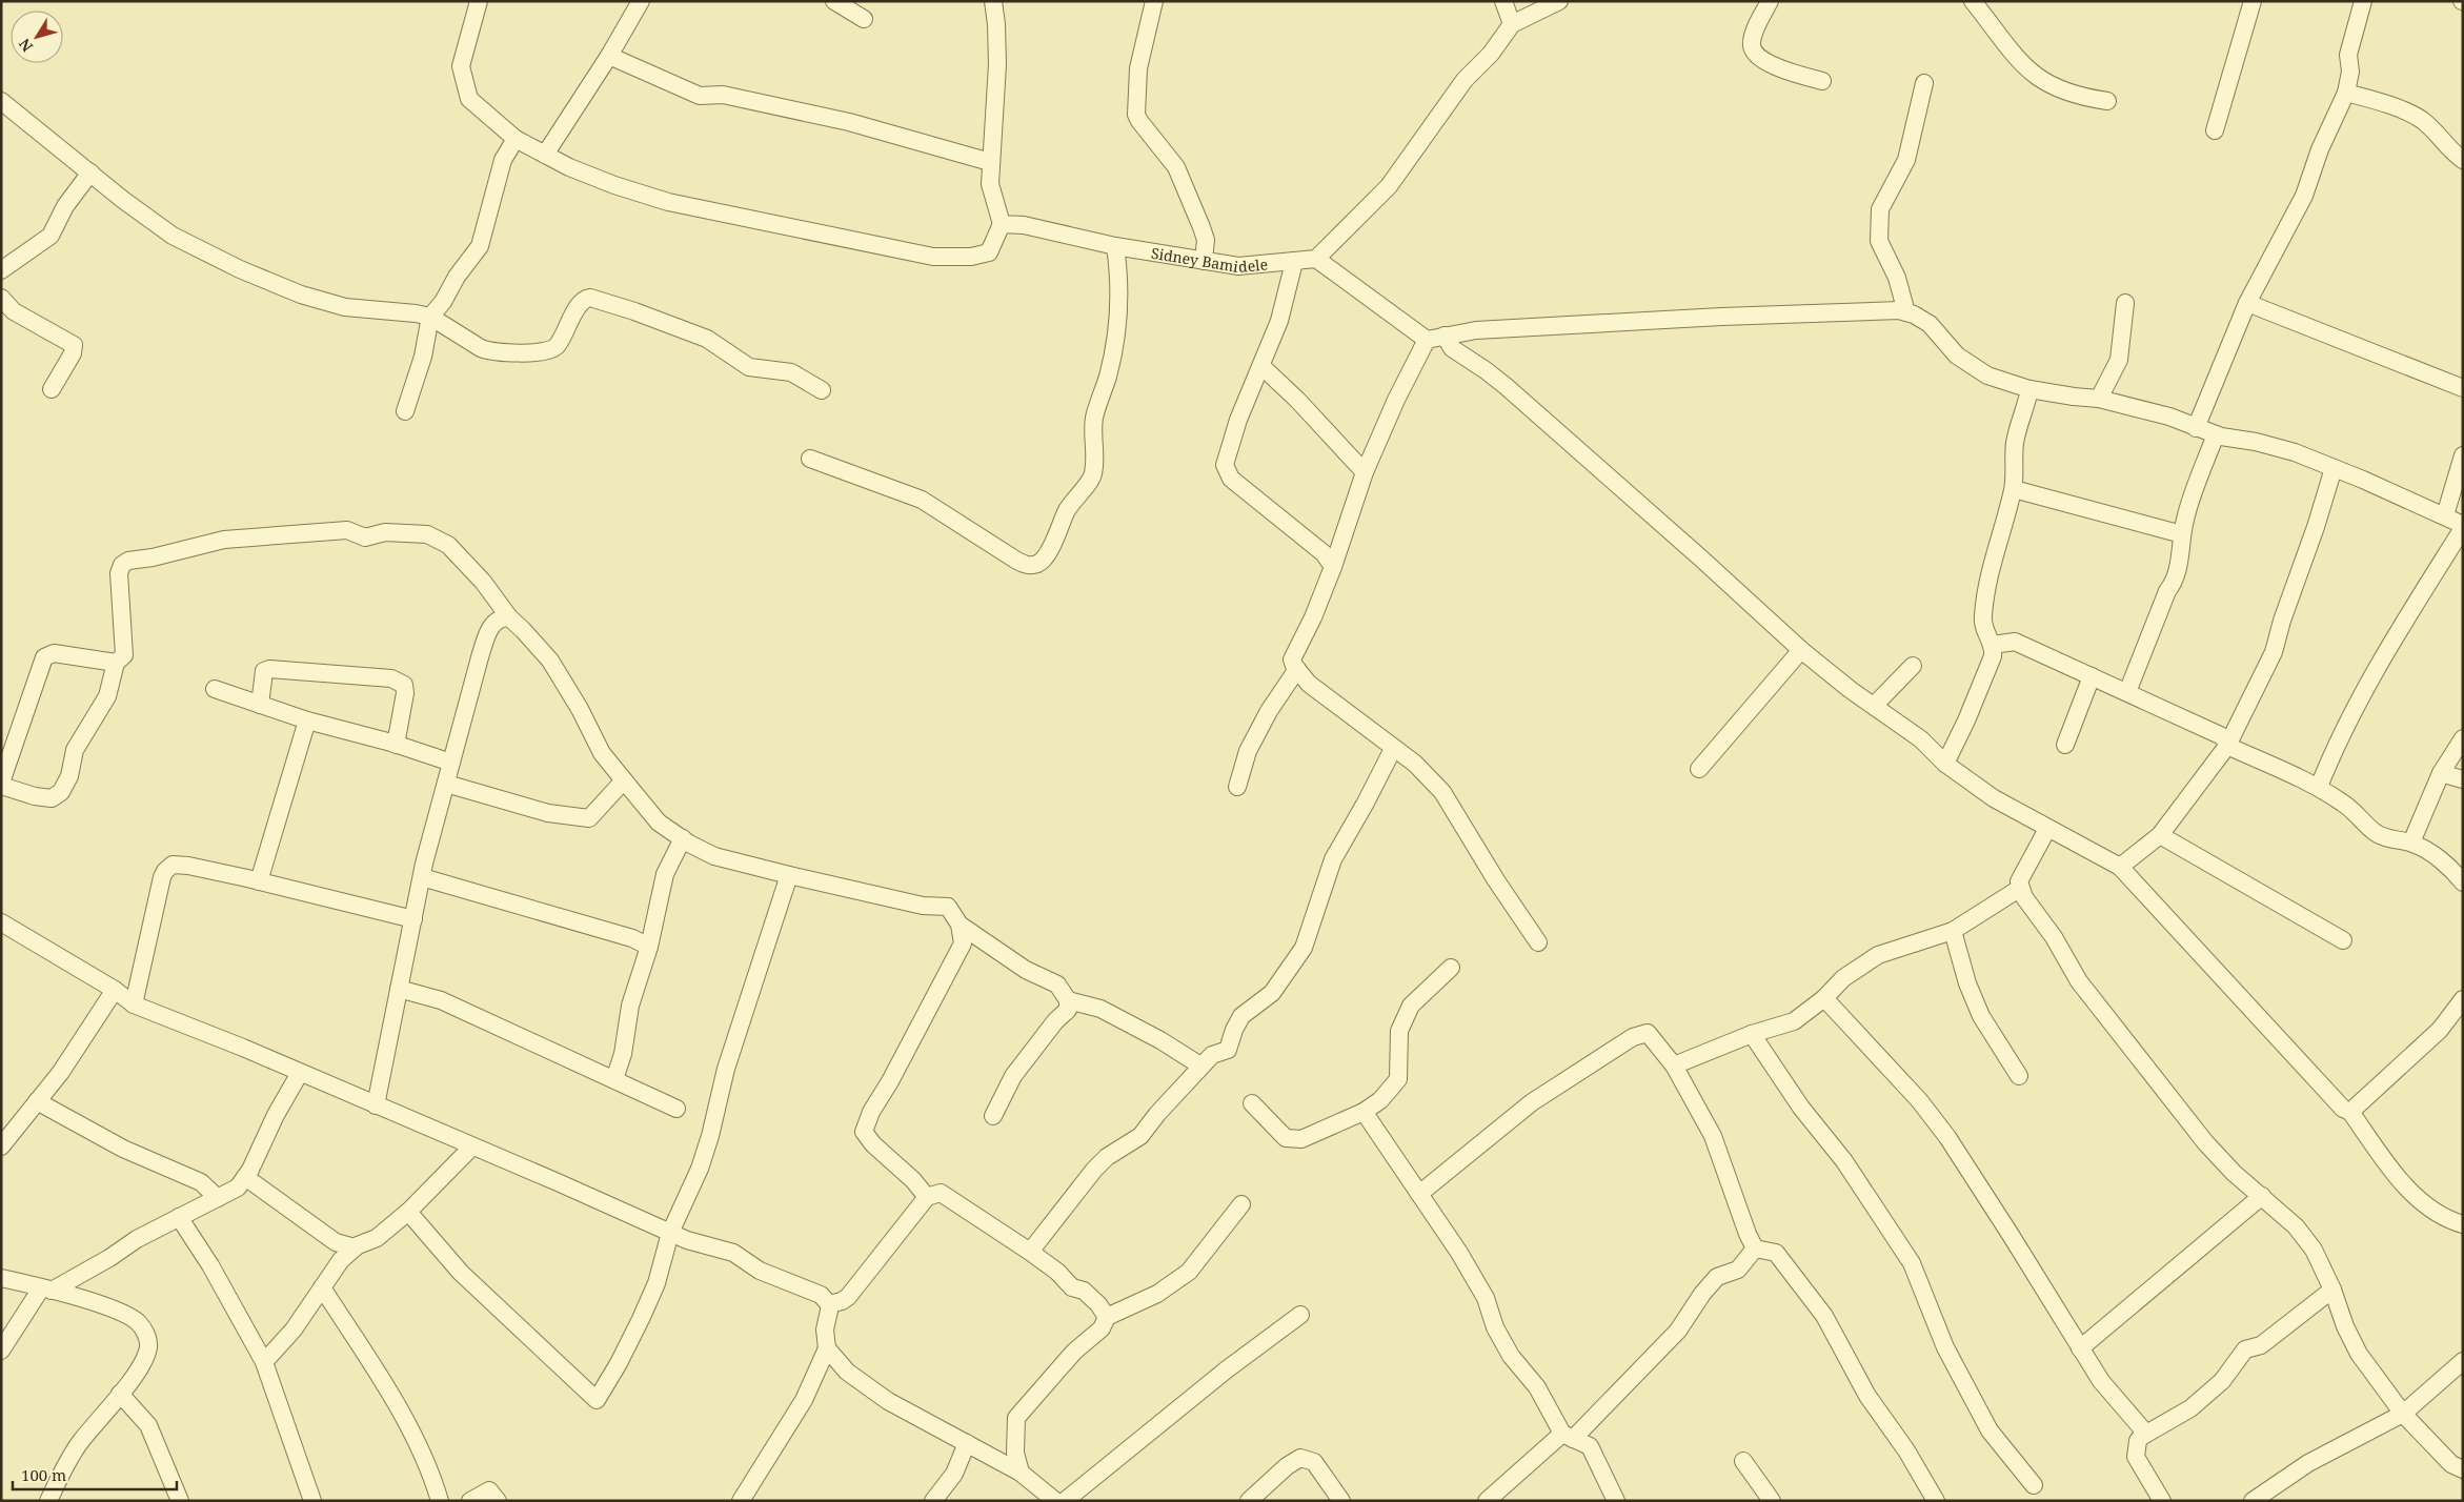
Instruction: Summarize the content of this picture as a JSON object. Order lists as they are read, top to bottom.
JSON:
{
  "streets": {
    "street": ["Sidney Bamidele"]
  },
  "scale_bar": "100 m",
  "north": "bottom left"
}
